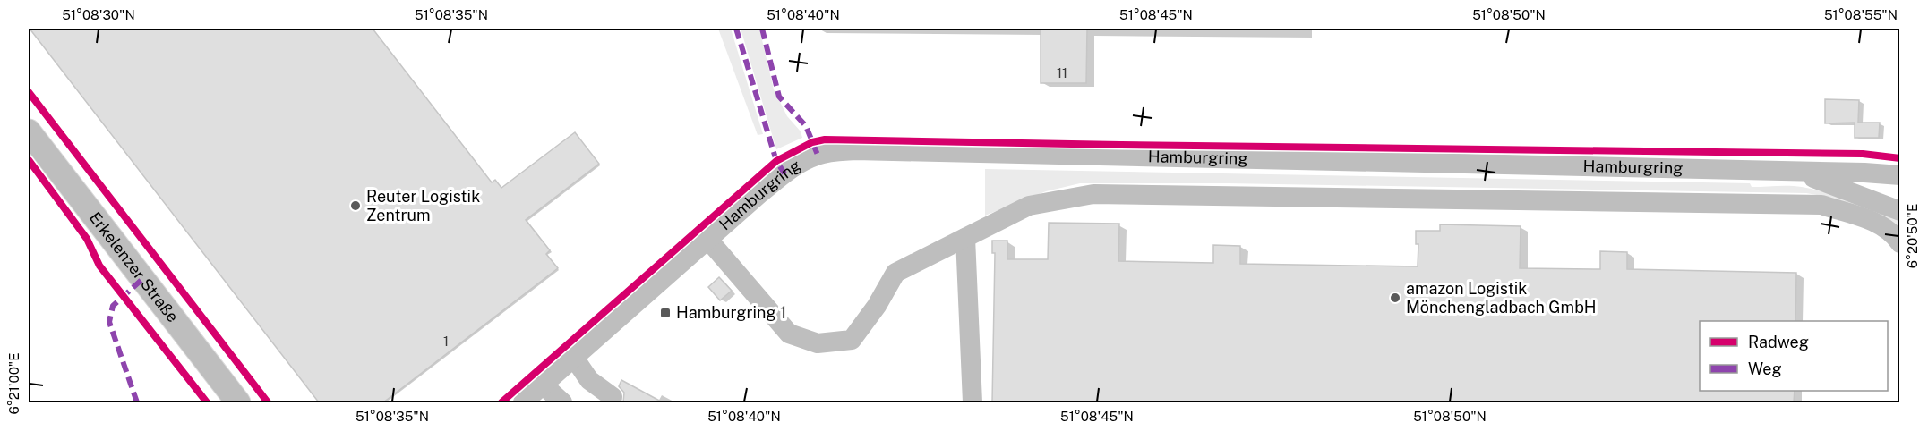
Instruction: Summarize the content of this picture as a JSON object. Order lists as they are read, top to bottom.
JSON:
{
  "streets": {
    "main road": ["Erkelenzer Straße"],
    "street": ["Hamburgring"]
  },
  "places": {
    "other": ["Reuter Logistik Zentrum", "amazon Logistik Mönchengladbach GmbH"],
    "transit": ["Hamburgring 1"]
  },
  "house_numbers": ["11", "1"],
  "legend": ["Radweg", "Weg"],
  "coordinates": [
    "51°08'30\"N",
    "51°08'35\"N",
    "51°08'40\"N",
    "51°08'45\"N",
    "51°08'50\"N",
    "51°08'55\"N",
    "6°20'50\"E",
    "6°21'00\"E"
  ]
}
